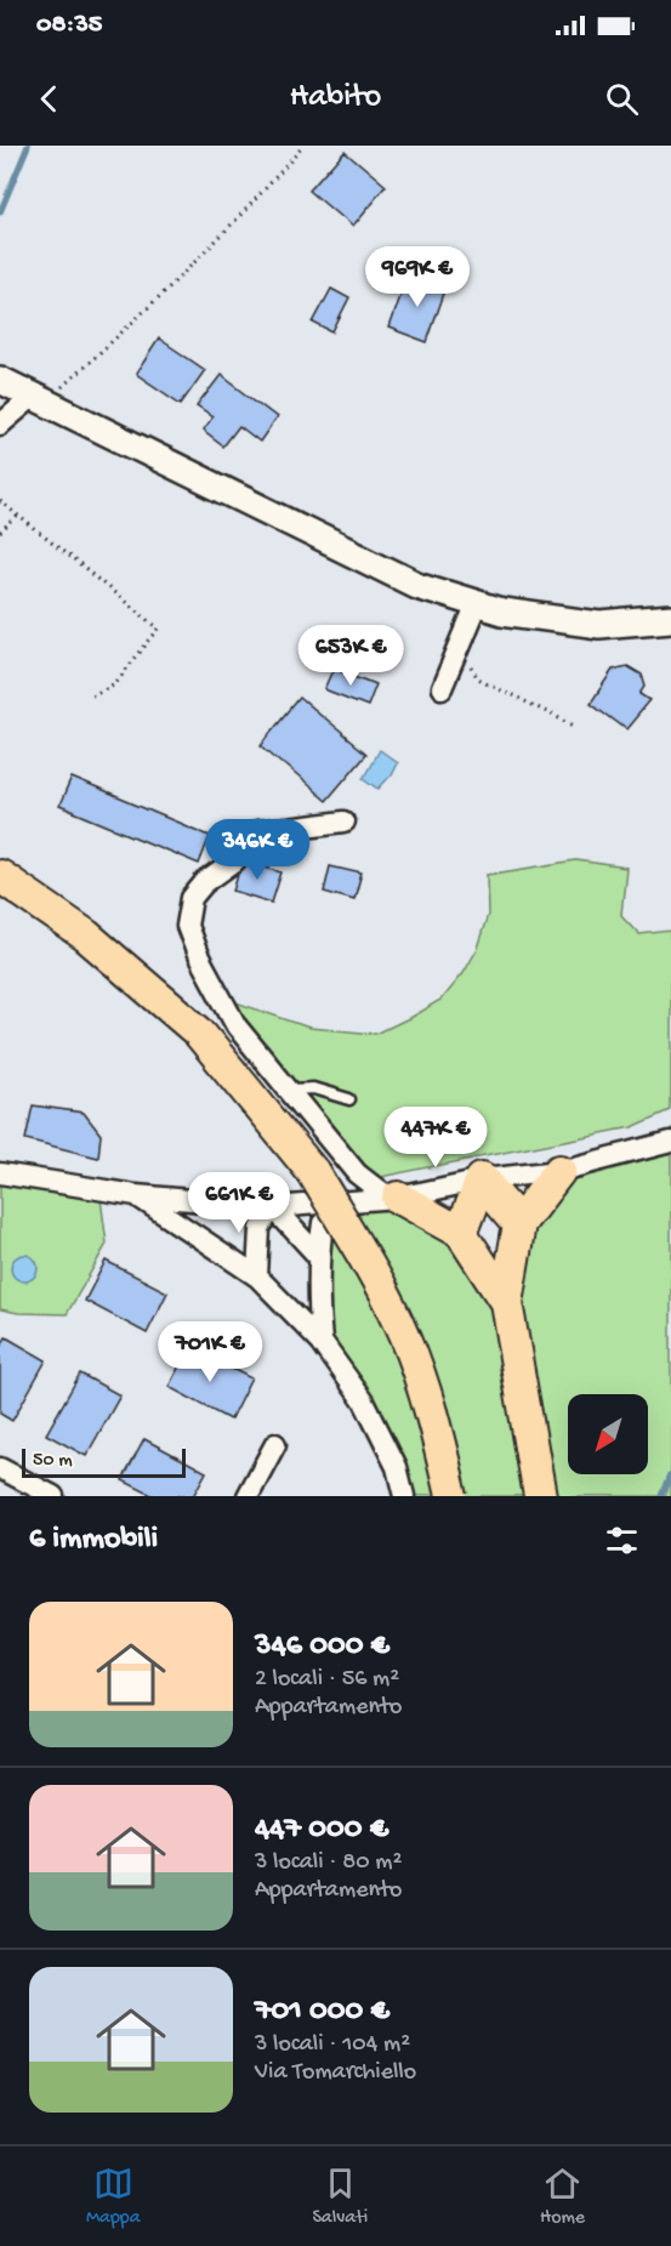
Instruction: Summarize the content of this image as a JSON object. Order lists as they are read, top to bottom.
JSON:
{
  "scale_bar": "50 m",
  "north": "bottom left",
  "page": {
    "status": "08:35",
    "header": "Habito",
    "price": [
      "969K €",
      "653K €",
      "346K €",
      "447K €",
      "661K €",
      "701K €"
    ],
    "scale": "50 m",
    "heading": "6 immobili",
    "list": [
      {
        "name": "346 000 €",
        "note": "2 locali · 56 m² · Appartamento"
      },
      {
        "name": "447 000 €",
        "note": "3 locali · 80 m² · Appartamento"
      },
      {
        "name": "701 000 €",
        "note": "3 locali · 104 m² · Via Tomarchiello"
      }
    ],
    "tabs": ["Mappa", "Salvati", "Home"]
  }
}
